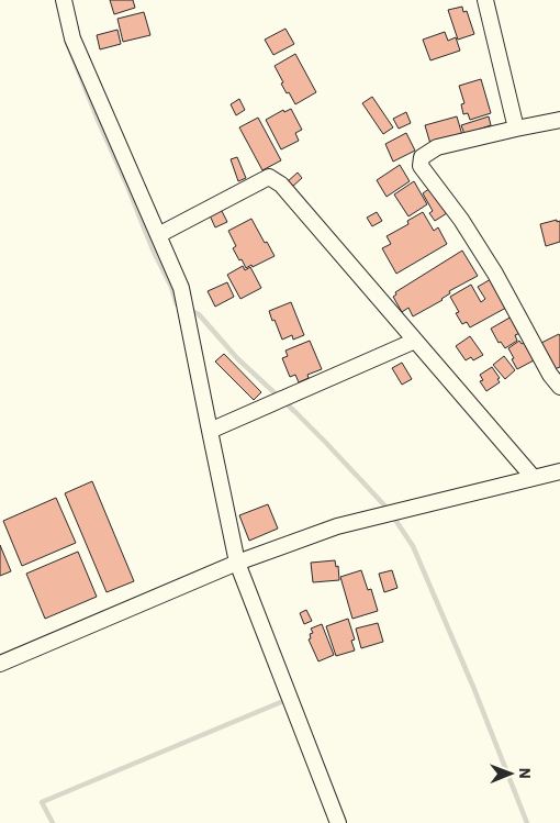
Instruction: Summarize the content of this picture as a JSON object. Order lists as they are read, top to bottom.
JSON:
{
  "north": "right"
}
